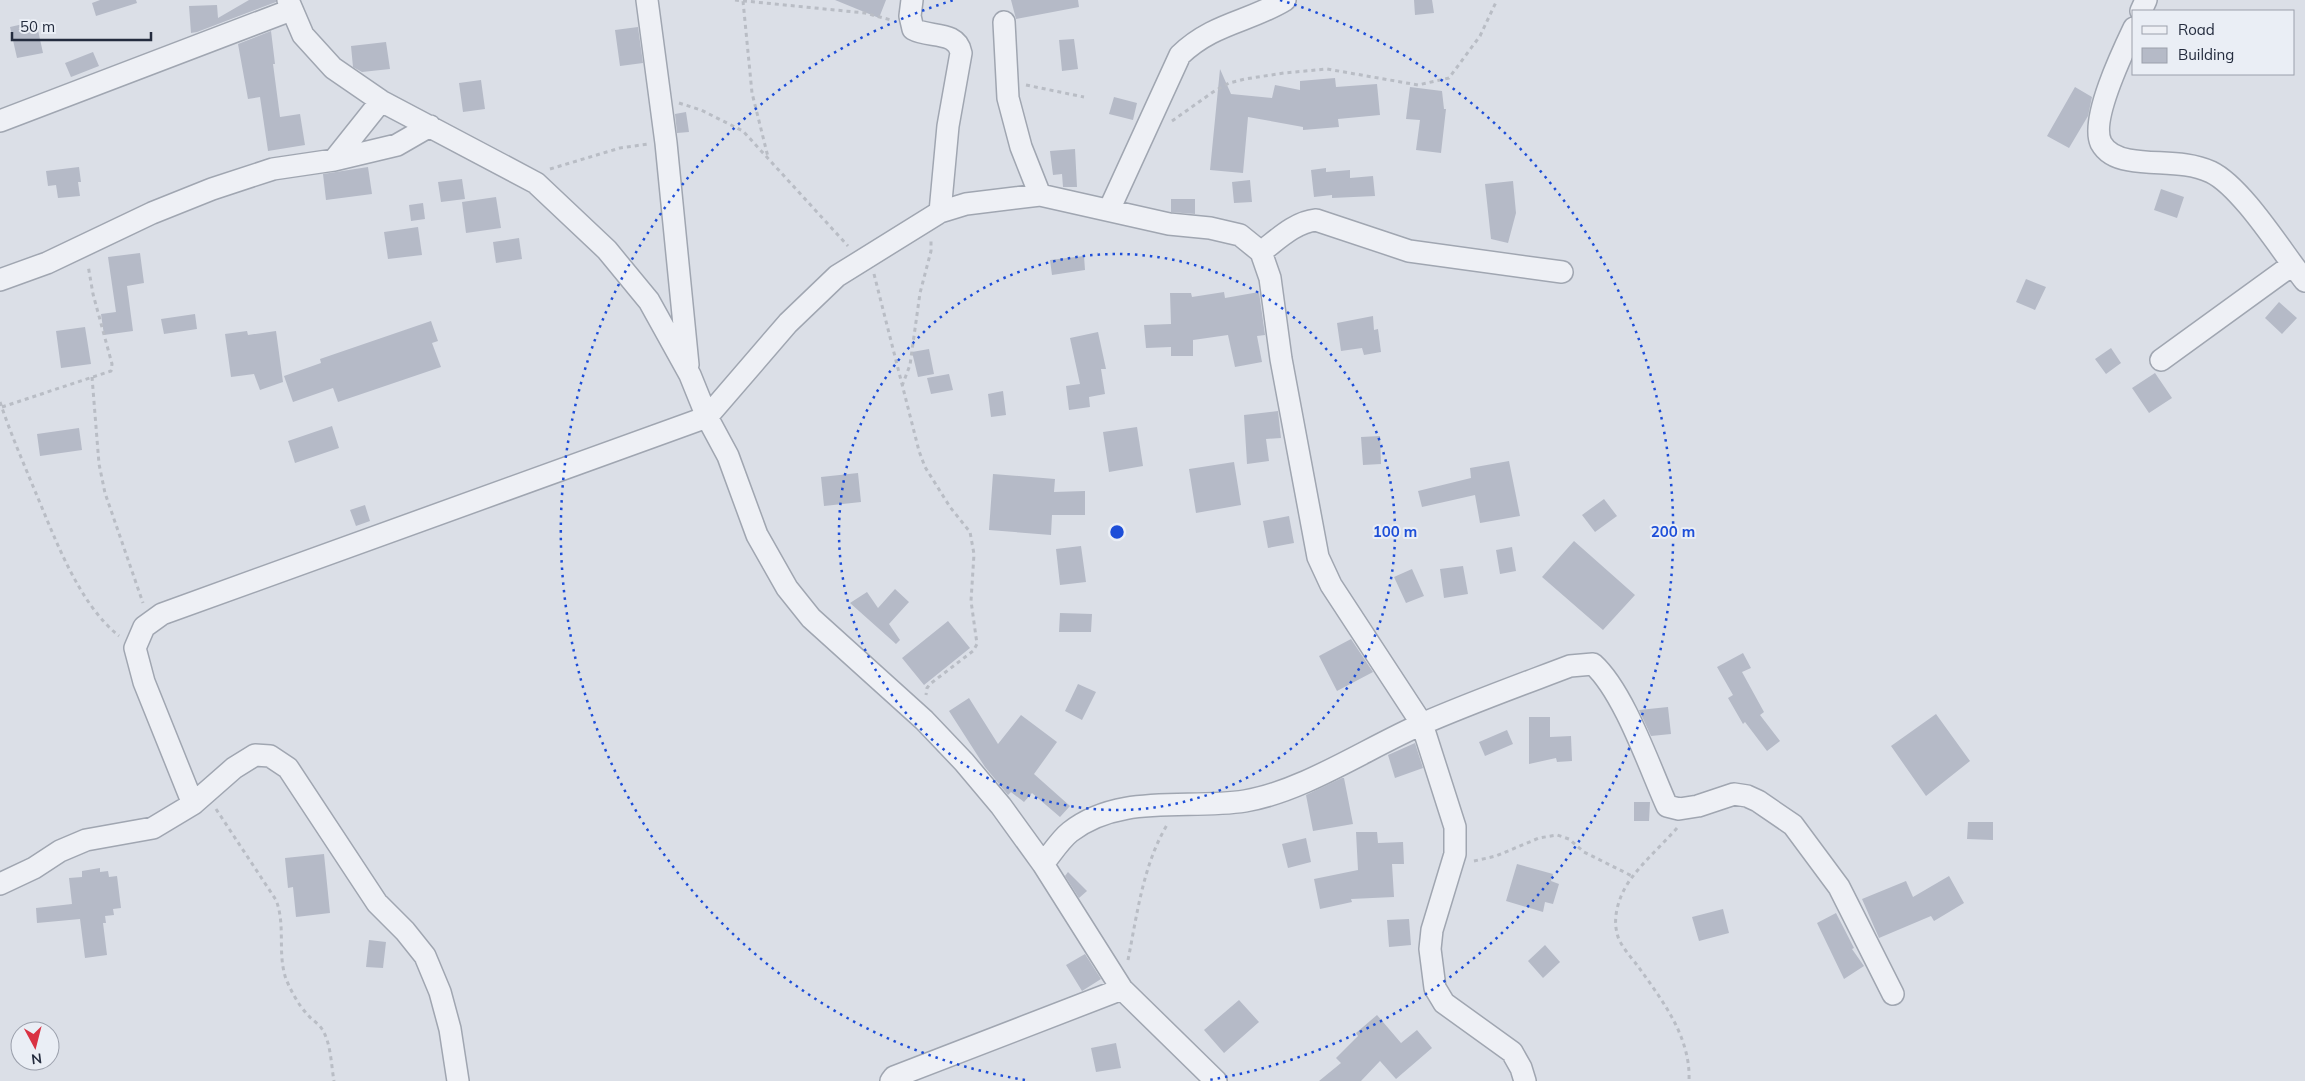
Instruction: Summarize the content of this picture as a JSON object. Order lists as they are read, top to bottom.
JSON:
{
  "legend": ["Road", "Building"],
  "scale_bar": "50 m",
  "north": "bottom",
  "rings": ["100 m", "200 m"]
}
